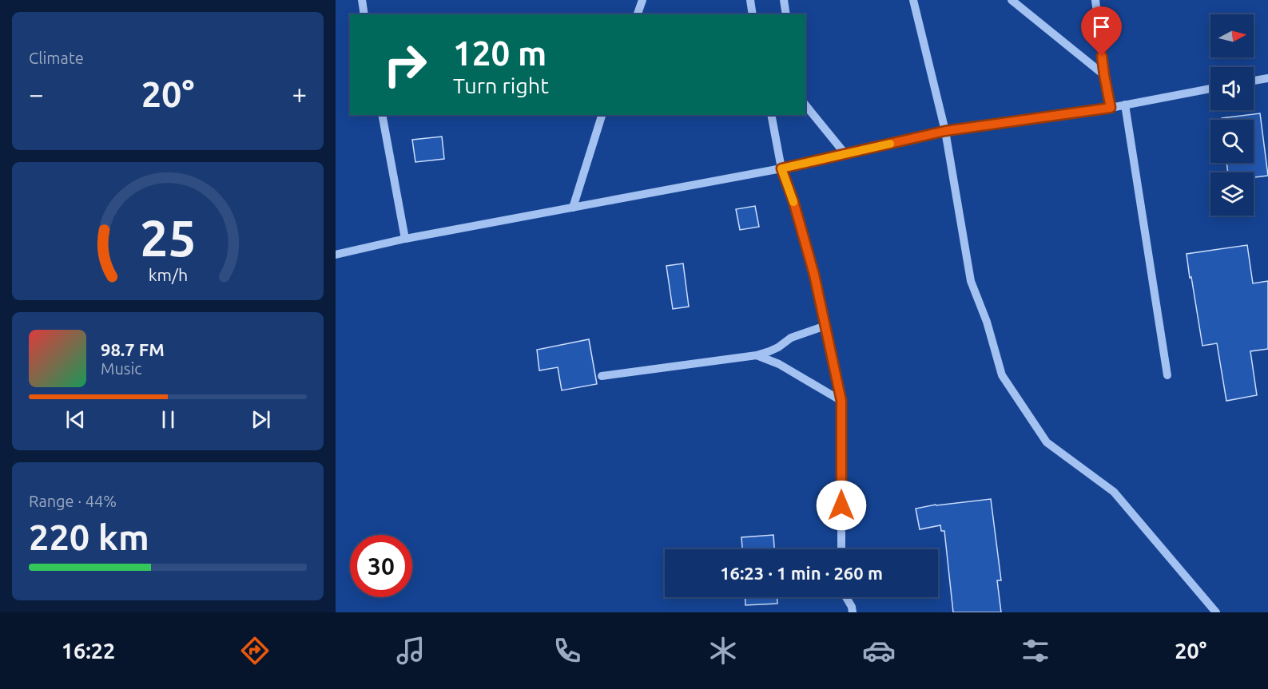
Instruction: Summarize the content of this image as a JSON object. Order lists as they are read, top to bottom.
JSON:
{
  "north": "right",
  "page": {
    "tile": [
      "Climate",
      ["Range · 44%", "220 km"]
    ],
    "turn": ["120 m", "Turn right"],
    "heat": ["−", "20°", "+"],
    "song": ["98.7 FM", "Music"],
    "limit": "30",
    "trip": "16:23 · 1 min · 260 m",
    "tabs": ["16:22", "20°"],
    "gauge": ["25", "km/h"]
  }
}
